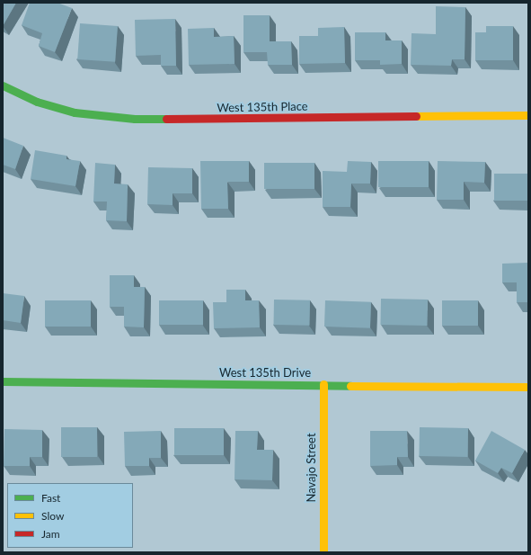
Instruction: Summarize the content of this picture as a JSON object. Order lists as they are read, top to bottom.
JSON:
{
  "streets": {
    "street": ["West 135th Place", "West 135th Drive", "Navajo Street"]
  },
  "crossings": [
    ["West 135th Drive", "Navajo Street"]
  ],
  "legend": ["Fast", "Slow", "Jam"]
}
